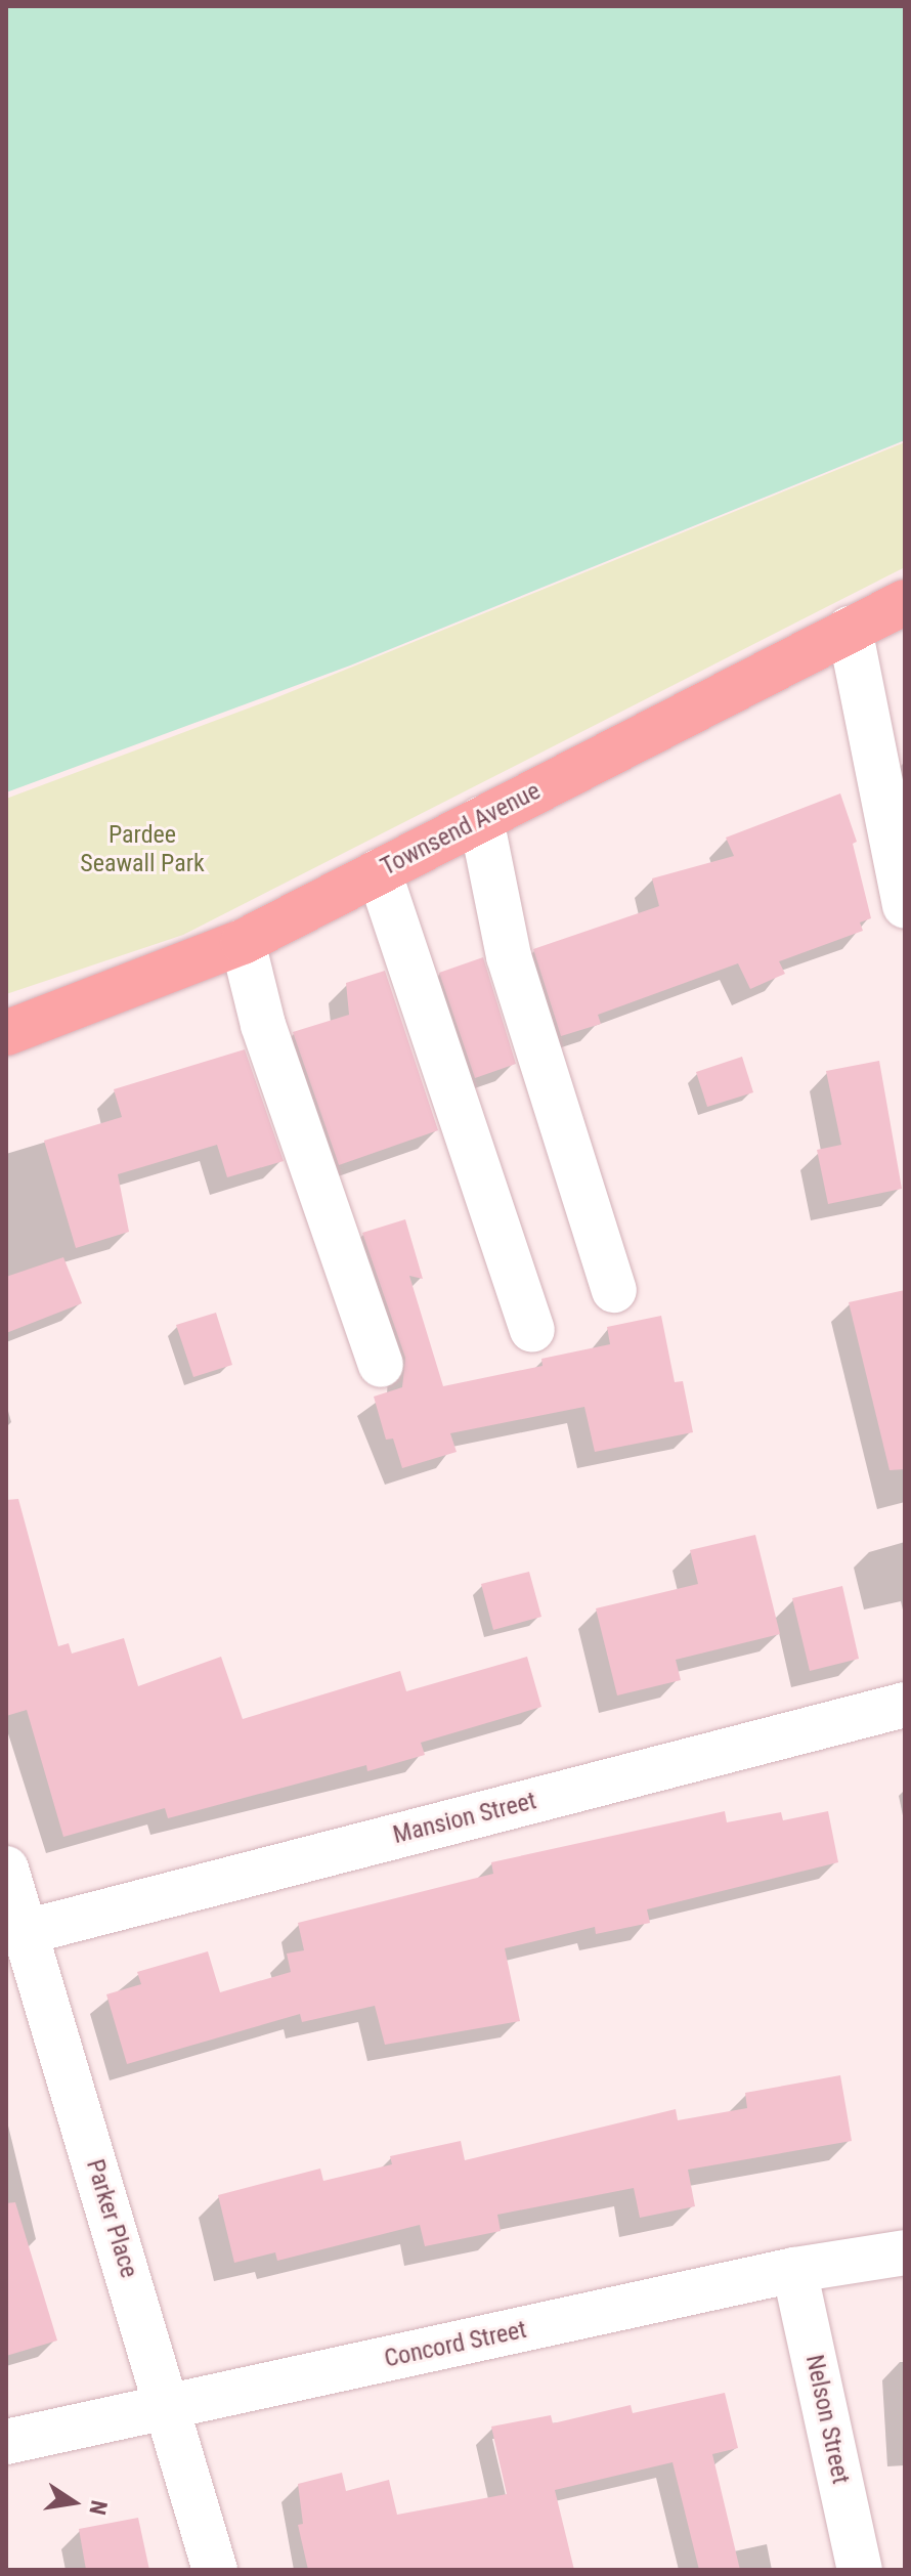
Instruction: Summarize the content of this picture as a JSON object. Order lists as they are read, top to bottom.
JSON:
{
  "streets": {
    "main road": ["Townsend Avenue"],
    "street": [
      "Mansion Street",
      "Parker Place",
      "Concord Street",
      "Nelson Street"
    ]
  },
  "crossings": [
    ["Mansion Street", "Parker Place"],
    ["Parker Place", "Concord Street"],
    ["Concord Street", "Nelson Street"]
  ],
  "parks": ["Pardee Seawall Park"],
  "north": "right"
}
